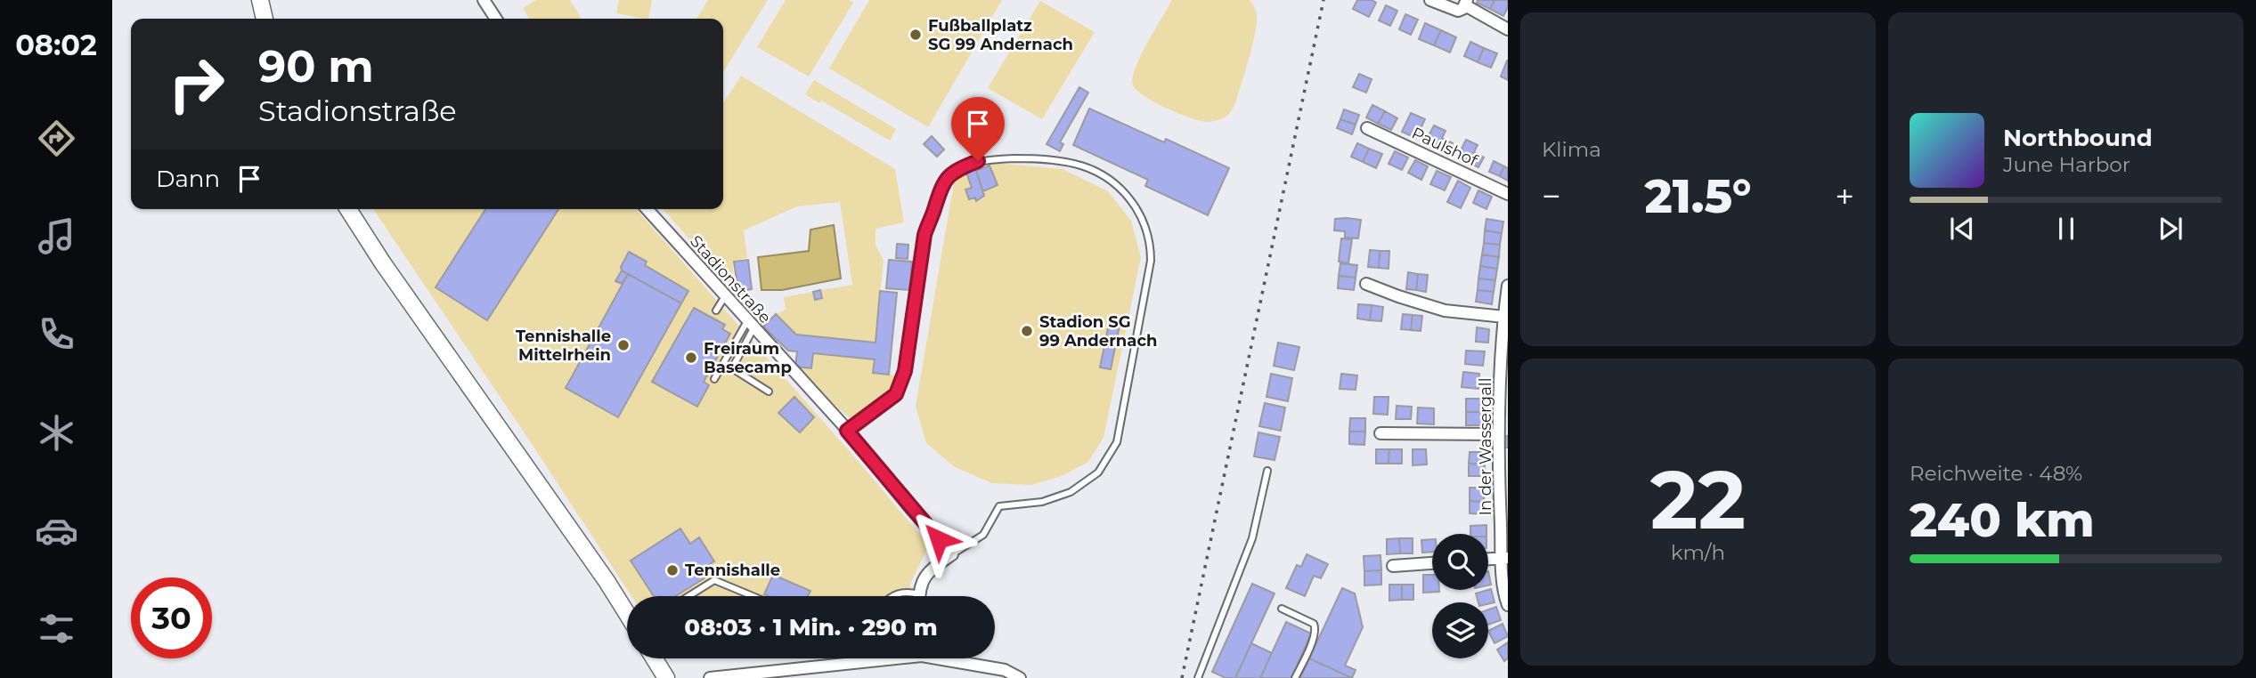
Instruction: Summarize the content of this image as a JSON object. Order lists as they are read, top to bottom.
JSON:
{
  "streets": {
    "street": ["Paulshof", "Stadionstraße", "In der Wassergall"]
  },
  "places": [
    "Fußballplatz SG 99 Andernach",
    "Stadion SG 99 Andernach",
    "Tennishalle Mittelrhein",
    "Freiraum Basecamp",
    "Tennishalle"
  ],
  "page": {
    "tabs": "08:02",
    "tile": [
      "Klima",
      ["22", "km/h"],
      ["Reichweite · 48%", "240 km"]
    ],
    "turn": ["90 m", "Stadionstraße"],
    "song": ["Northbound", "June Harbor"],
    "then": "Dann",
    "heat": ["−", "21.5°", "+"],
    "limit": "30",
    "trip": "08:03 · 1 Min. · 290 m"
  }
}
